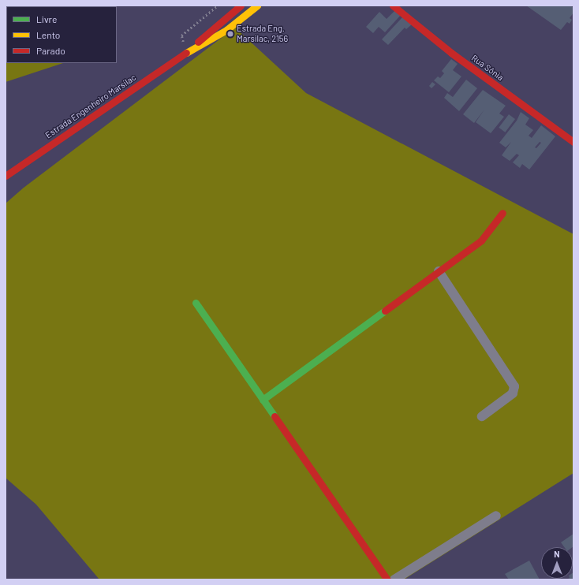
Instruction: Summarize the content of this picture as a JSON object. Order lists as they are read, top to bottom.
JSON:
{
  "streets": {
    "street": ["Rua Sônia", "Estrada Engenheiro Marsilac"]
  },
  "places": ["Estrada Eng. Marsilac, 2156"],
  "legend": ["Livre", "Lento", "Parado"],
  "north": "top"
}
